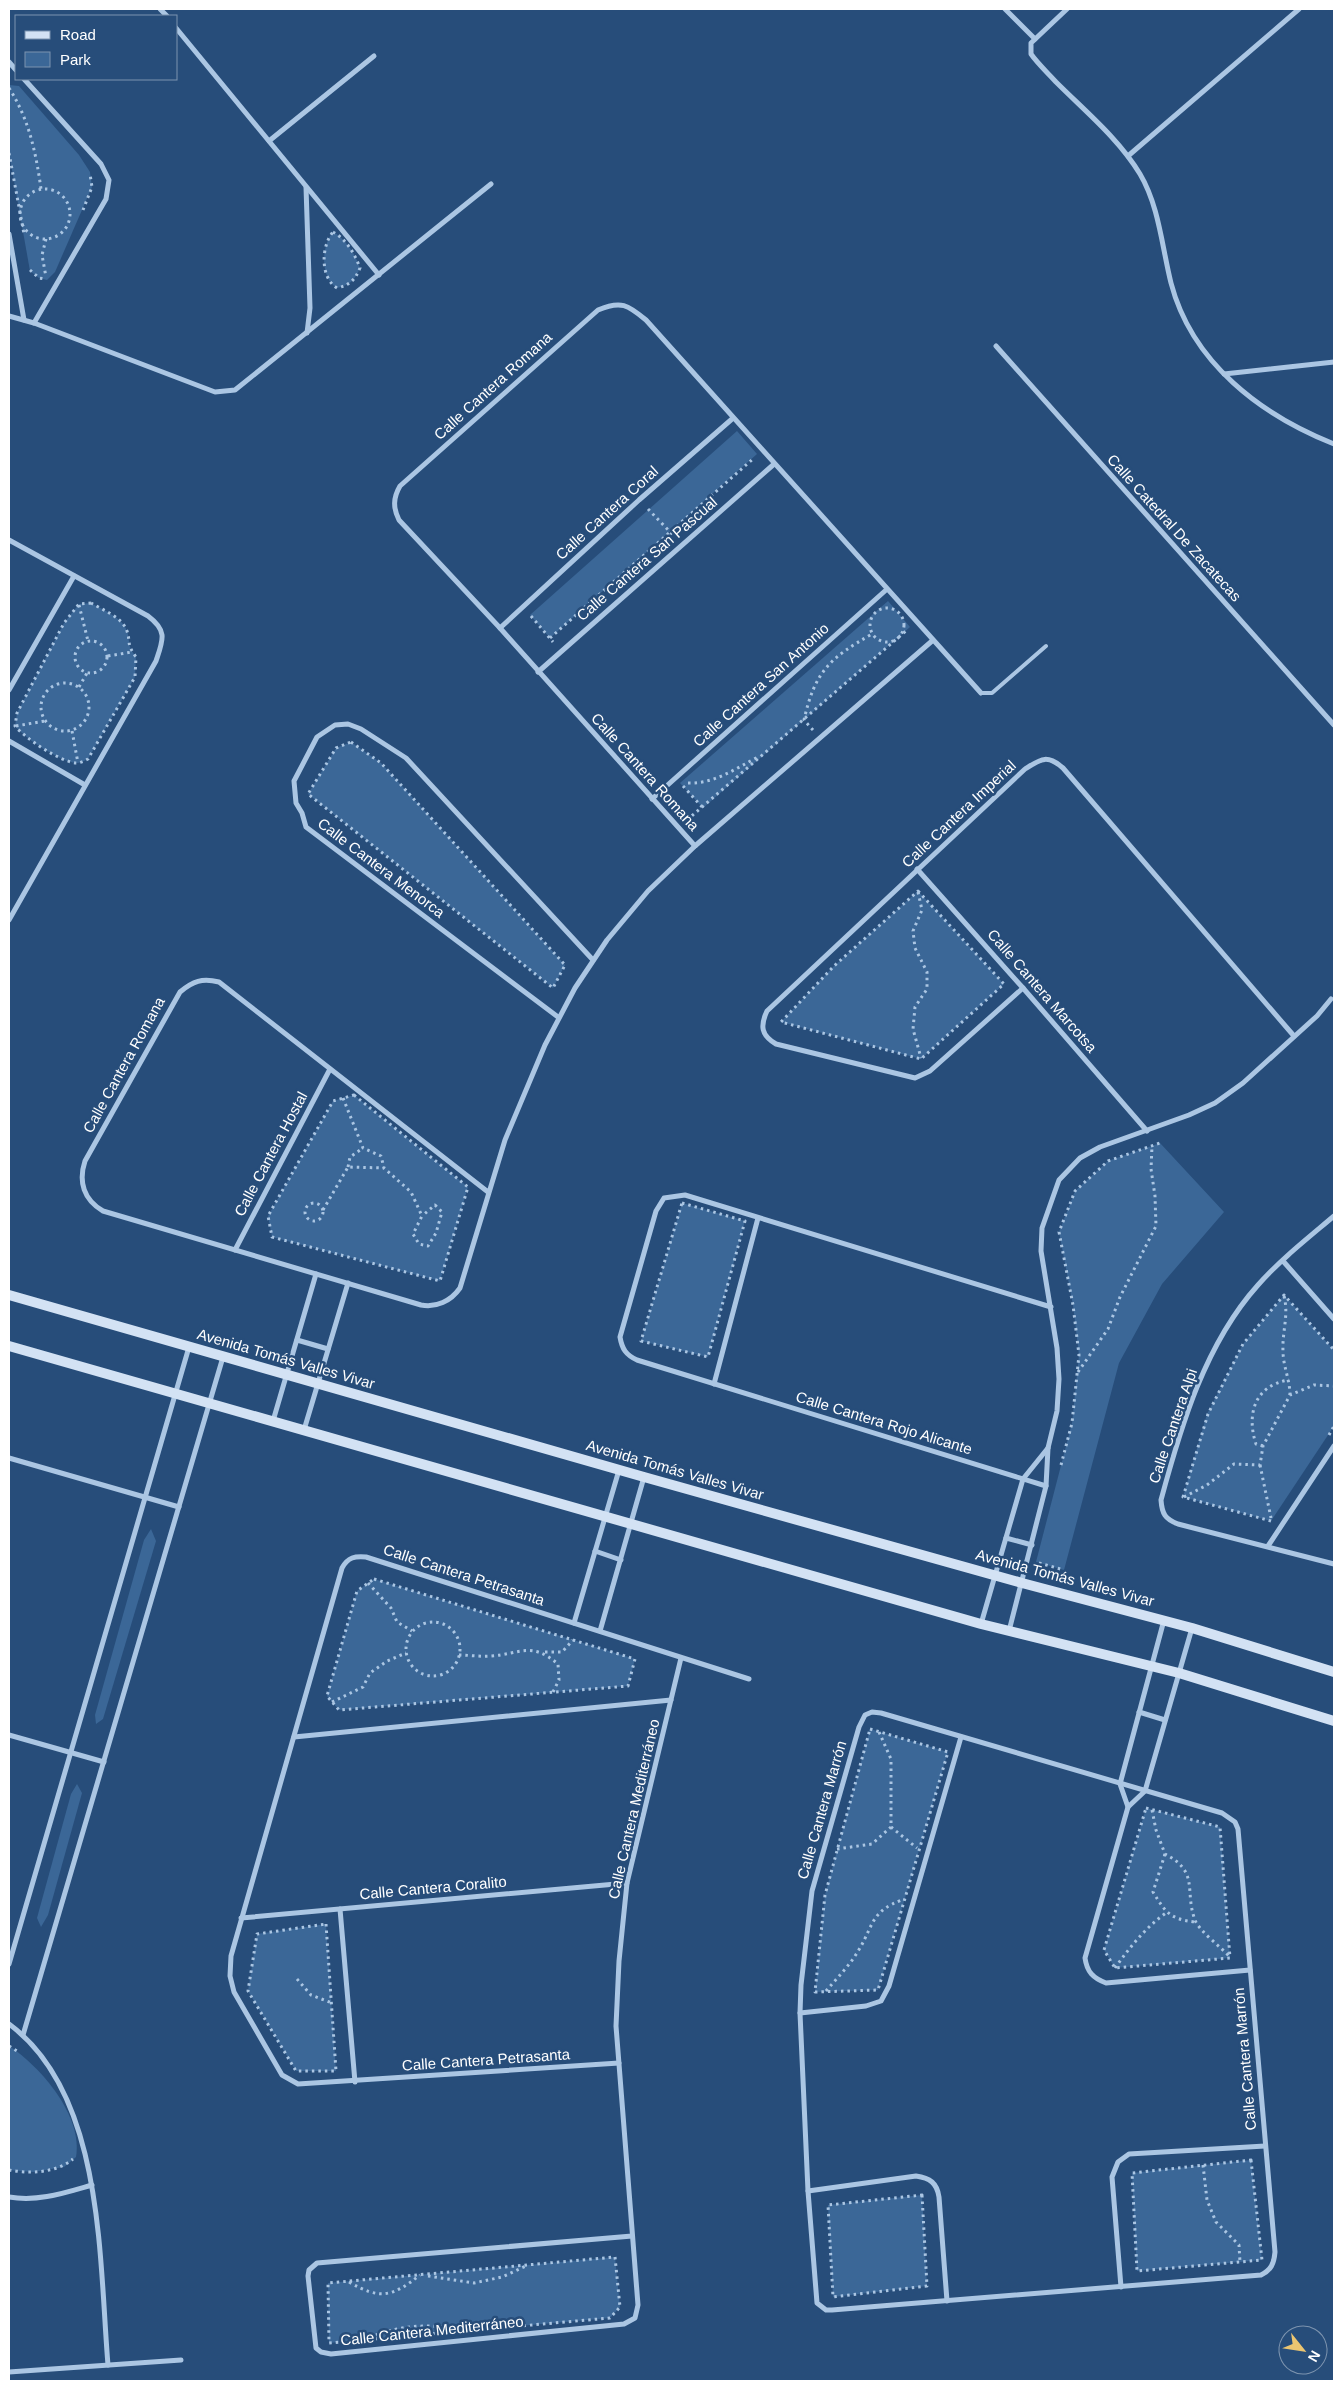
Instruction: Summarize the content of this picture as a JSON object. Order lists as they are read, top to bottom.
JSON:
{
  "streets": {
    "main road": ["Avenida Tomás Valles Vivar"],
    "street": [
      "Calle Cantera Romana",
      "Calle Cantera Coral",
      "Calle Catedral De Zacatecas",
      "Calle Cantera San Pascual",
      "Calle Cantera San Antonio",
      "Calle Cantera Imperial",
      "Calle Cantera Menorca",
      "Calle Cantera Marcotsa",
      "Calle Cantera Hostal",
      "Calle Cantera Rojo Alicante",
      "Calle Cantera Alpi",
      "Calle Cantera Petrasanta",
      "Calle Cantera Mediterráneo",
      "Calle Cantera Marrón",
      "Calle Cantera Coralito"
    ]
  },
  "crossings": [
    ["Calle Cantera Romana", "Calle Cantera Coral"],
    ["Calle Cantera Romana", "Calle Cantera San Pascual"],
    ["Calle Cantera Romana", "Calle Cantera San Antonio"],
    ["Calle Cantera Romana", "Calle Cantera Menorca"],
    ["Calle Cantera Romana", "Calle Cantera Hostal"],
    ["Calle Cantera Imperial", "Calle Cantera Marcotsa"],
    ["Calle Cantera Petrasanta", "Calle Cantera Mediterráneo"],
    ["Calle Cantera Petrasanta", "Calle Cantera Coralito"],
    ["Calle Cantera Mediterráneo", "Calle Cantera Coralito"]
  ],
  "legend": ["Road", "Park"],
  "north": "bottom right"
}
